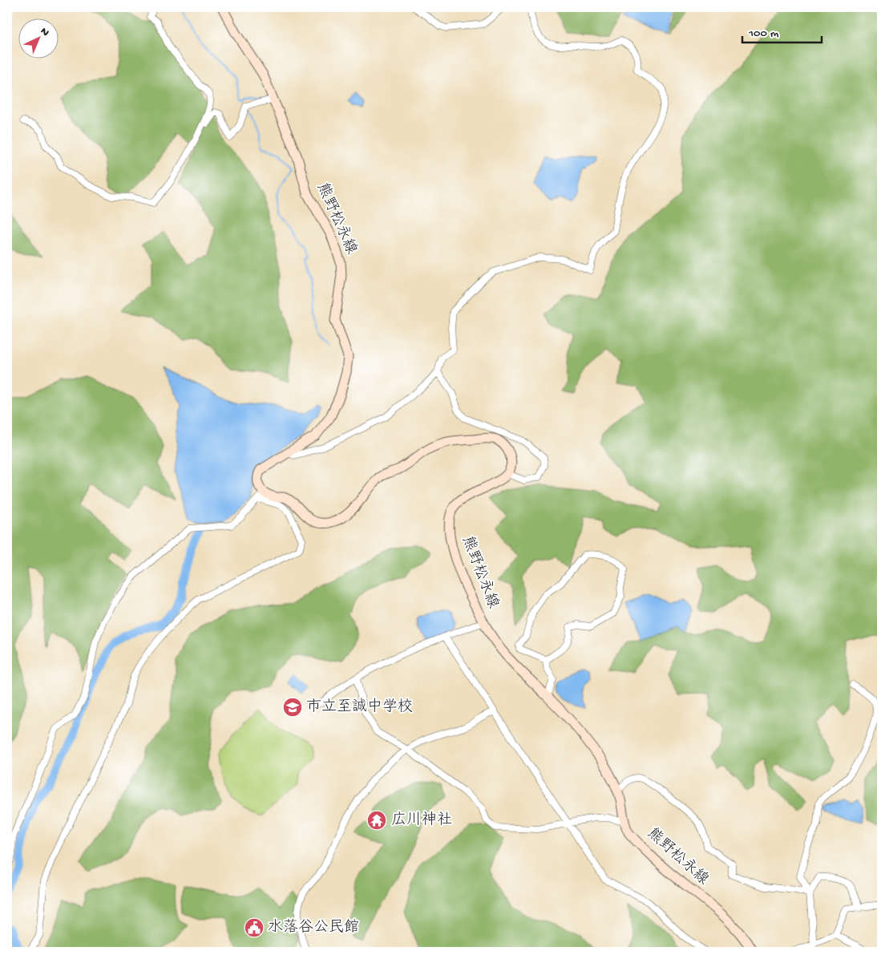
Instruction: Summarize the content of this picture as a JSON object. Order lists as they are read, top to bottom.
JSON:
{
  "streets": {
    "main road": ["熊野松永線"]
  },
  "places": {
    "school or university": ["市立至誠中学校"],
    "temple": ["広川神社"],
    "public building": ["水落谷公民館"]
  },
  "scale_bar": "100 m",
  "north": "top right"
}
